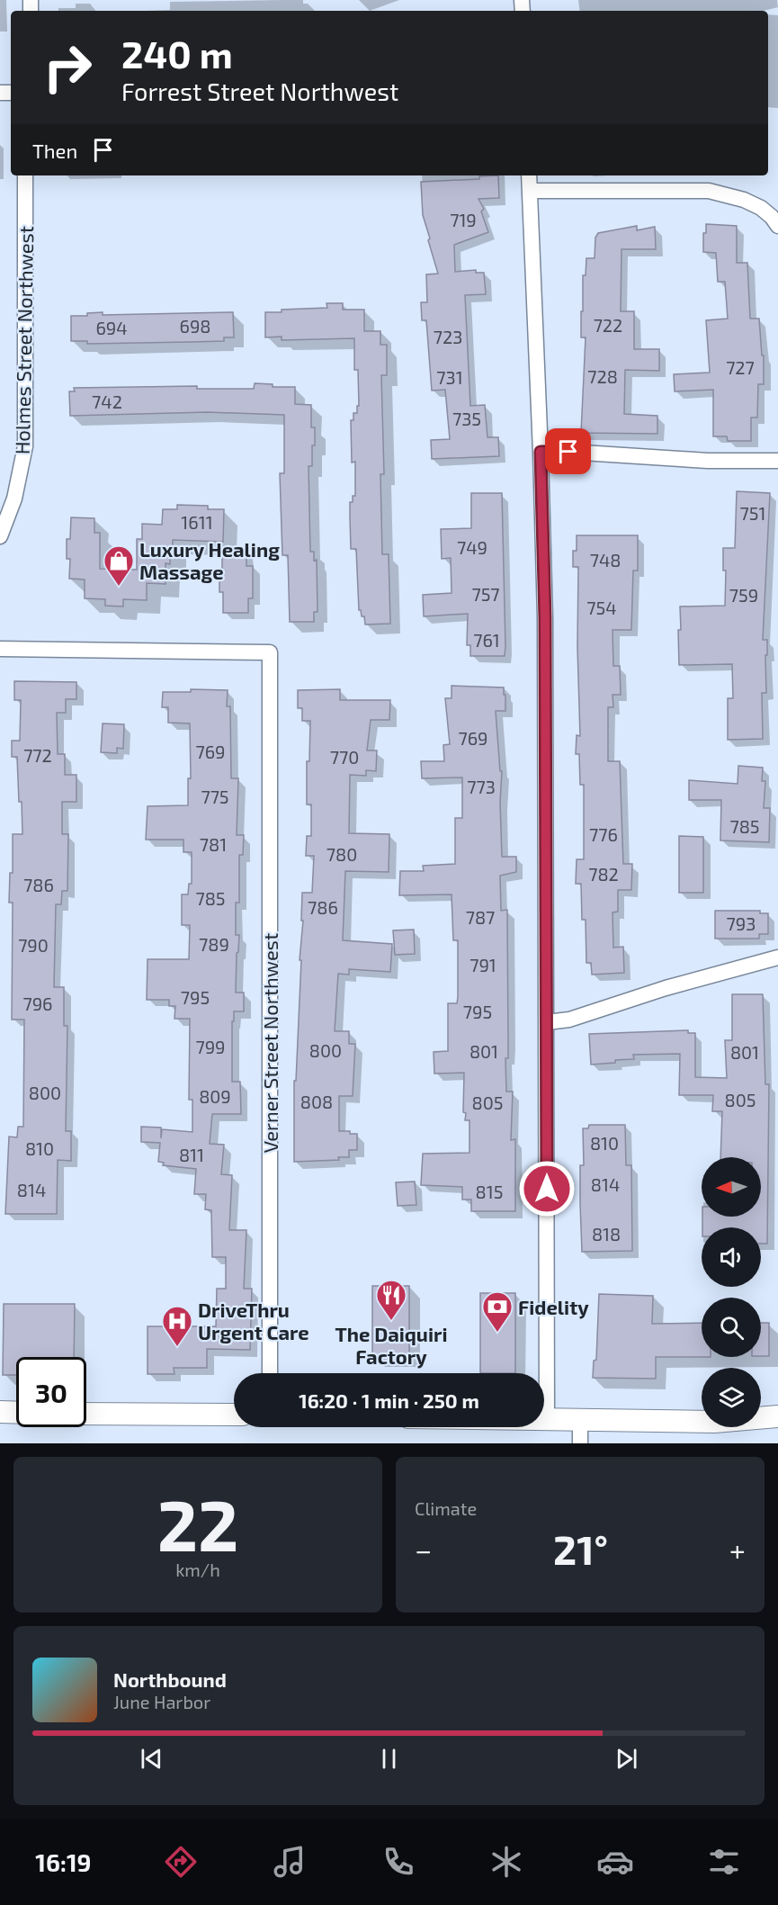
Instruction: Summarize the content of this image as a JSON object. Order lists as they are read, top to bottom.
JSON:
{
  "streets": {
    "street": ["Holmes Street Northwest", "Verner Street Northwest"]
  },
  "places": {
    "shop": ["Luxury Healing Massage"],
    "restaurant": ["The Daiquiri Factory"],
    "bank": ["Fidelity"],
    "hospital": ["DriveThru Urgent Care"]
  },
  "house_numbers": [
    "719",
    "722",
    "698",
    "694",
    "723",
    "727",
    "728",
    "731",
    "742",
    "735",
    "751",
    "1611",
    "749",
    "748",
    "757",
    "759",
    "754",
    "761",
    "769",
    "769",
    "772",
    "770",
    "773",
    "775",
    "785",
    "776",
    "781",
    "780",
    "782",
    "786",
    "785",
    "786",
    "787",
    "793",
    "789",
    "790",
    "791",
    "795",
    "796",
    "795",
    "799",
    "800",
    "801",
    "801",
    "800",
    "809",
    "805",
    "808",
    "805",
    "810",
    "810",
    "811",
    "814",
    "814",
    "815",
    "818"
  ],
  "north": "left",
  "page": {
    "turn": ["240 m", "Forrest Street Northwest"],
    "then": "Then",
    "limit": "30",
    "trip": "16:20 · 1 min · 250 m",
    "tile": [
      ["22", "km/h"],
      "Climate"
    ],
    "heat": ["−", "21°", "+"],
    "song": ["Northbound", "June Harbor"],
    "tabs": "16:19"
  }
}
